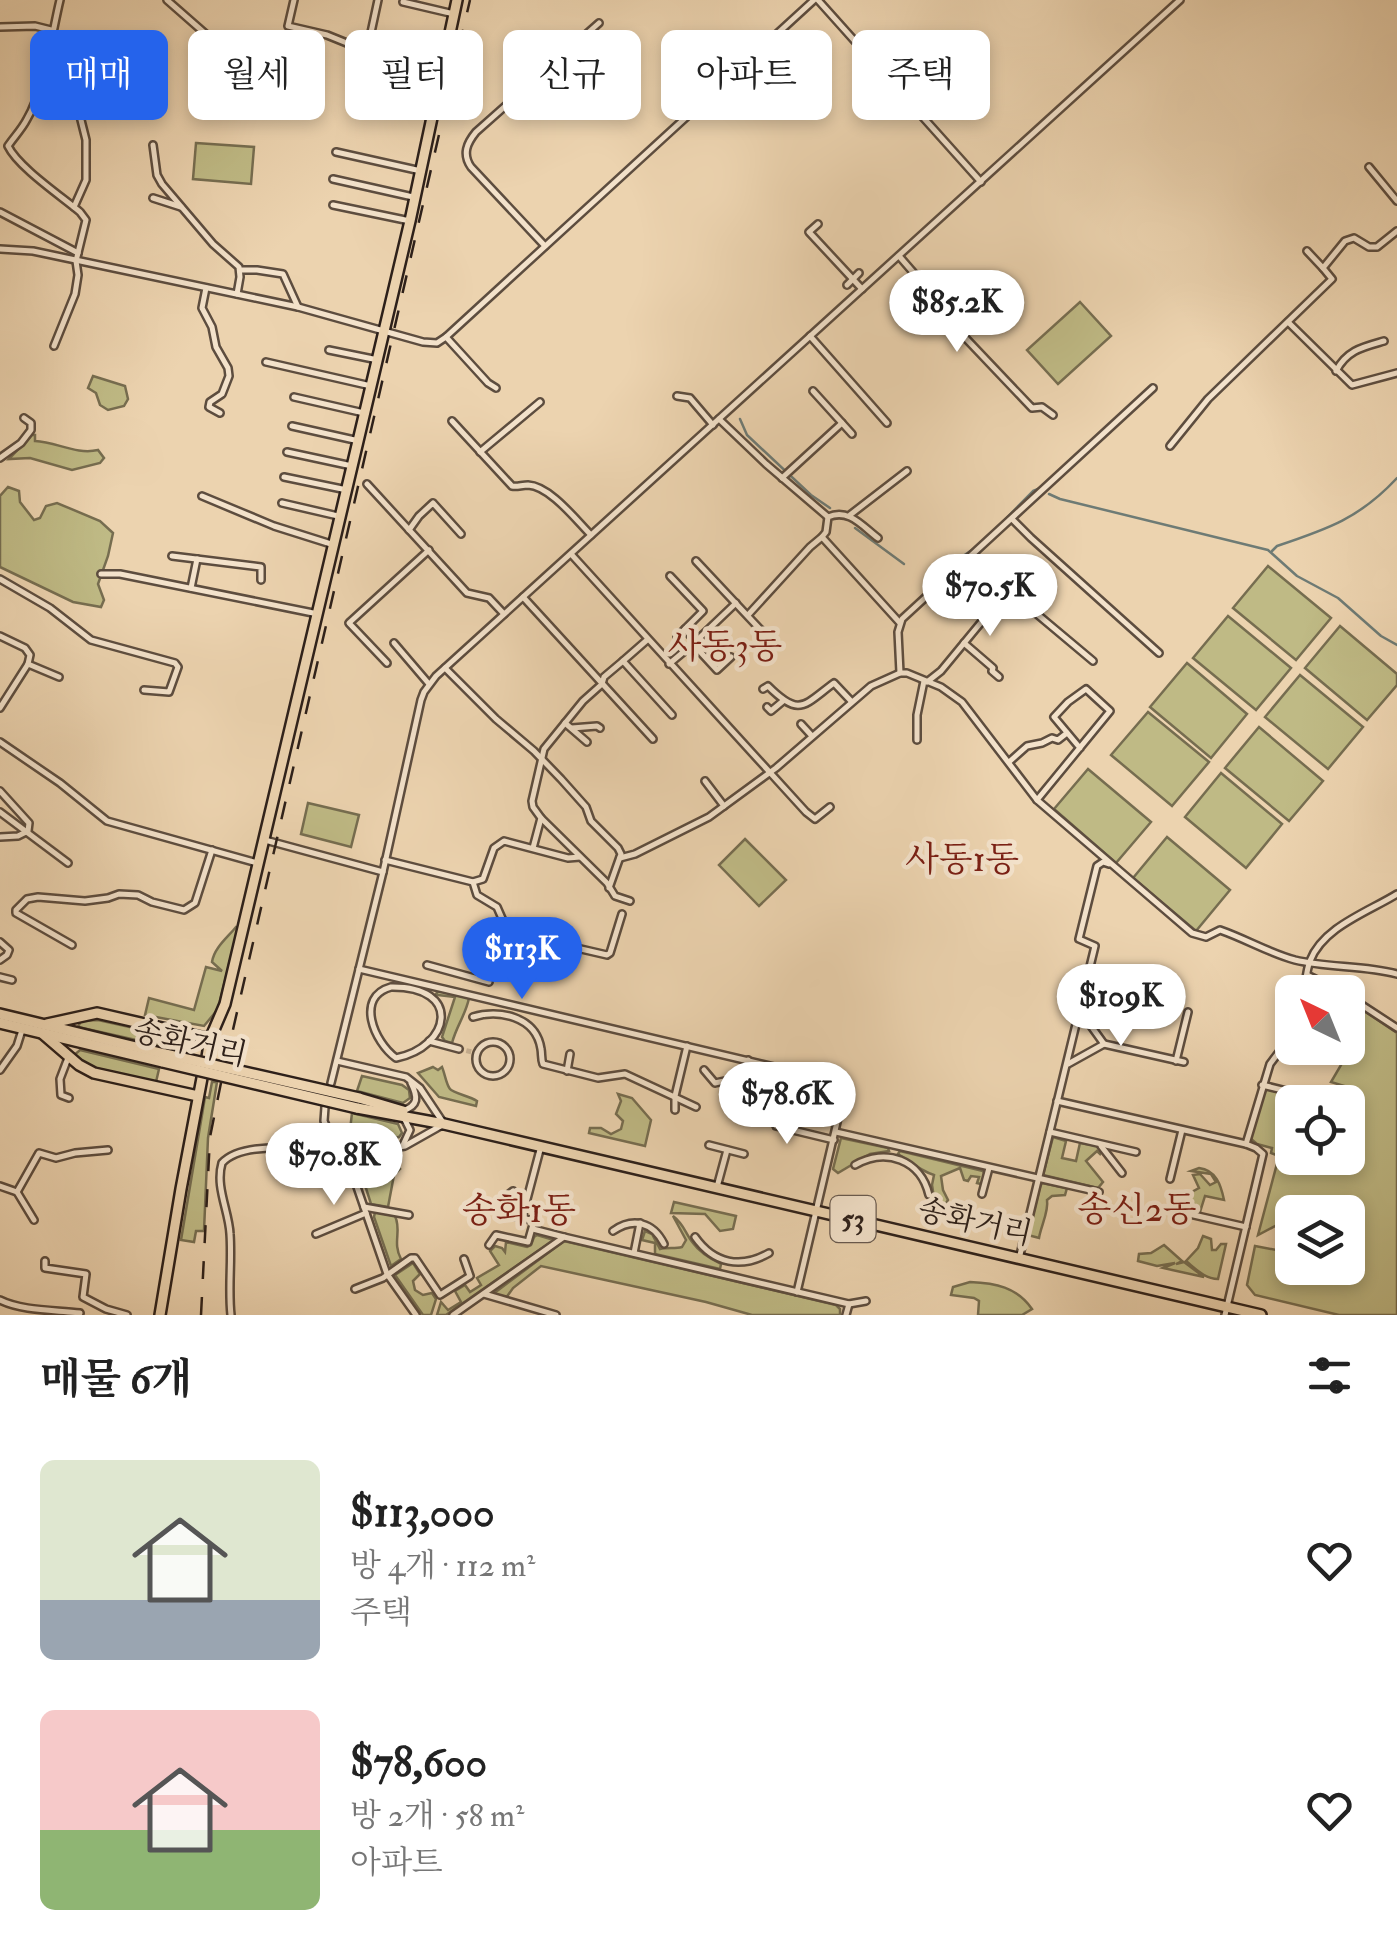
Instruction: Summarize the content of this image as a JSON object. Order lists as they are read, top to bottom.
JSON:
{
  "streets": {
    "main road": ["송화거리", "53"]
  },
  "crossings": [
    ["송화거리", "53"]
  ],
  "districts": [
    "사동3동",
    "사동1동",
    "송신2동",
    "송화1동"
  ],
  "north": "top left",
  "page": {
    "chip": [
      "매매",
      "월세",
      "필터",
      "신규",
      "아파트",
      "주택"
    ],
    "price": [
      "$85.2K",
      "$70.5K",
      "$113K",
      "$109K",
      "$78.6K",
      "$70.8K"
    ],
    "heading": "매물 6개",
    "list": [
      {
        "name": "$113,000",
        "note": "방 4개 · 112 m² · 주택"
      },
      {
        "name": "$78,600",
        "note": "방 2개 · 58 m² · 아파트"
      }
    ]
  }
}
